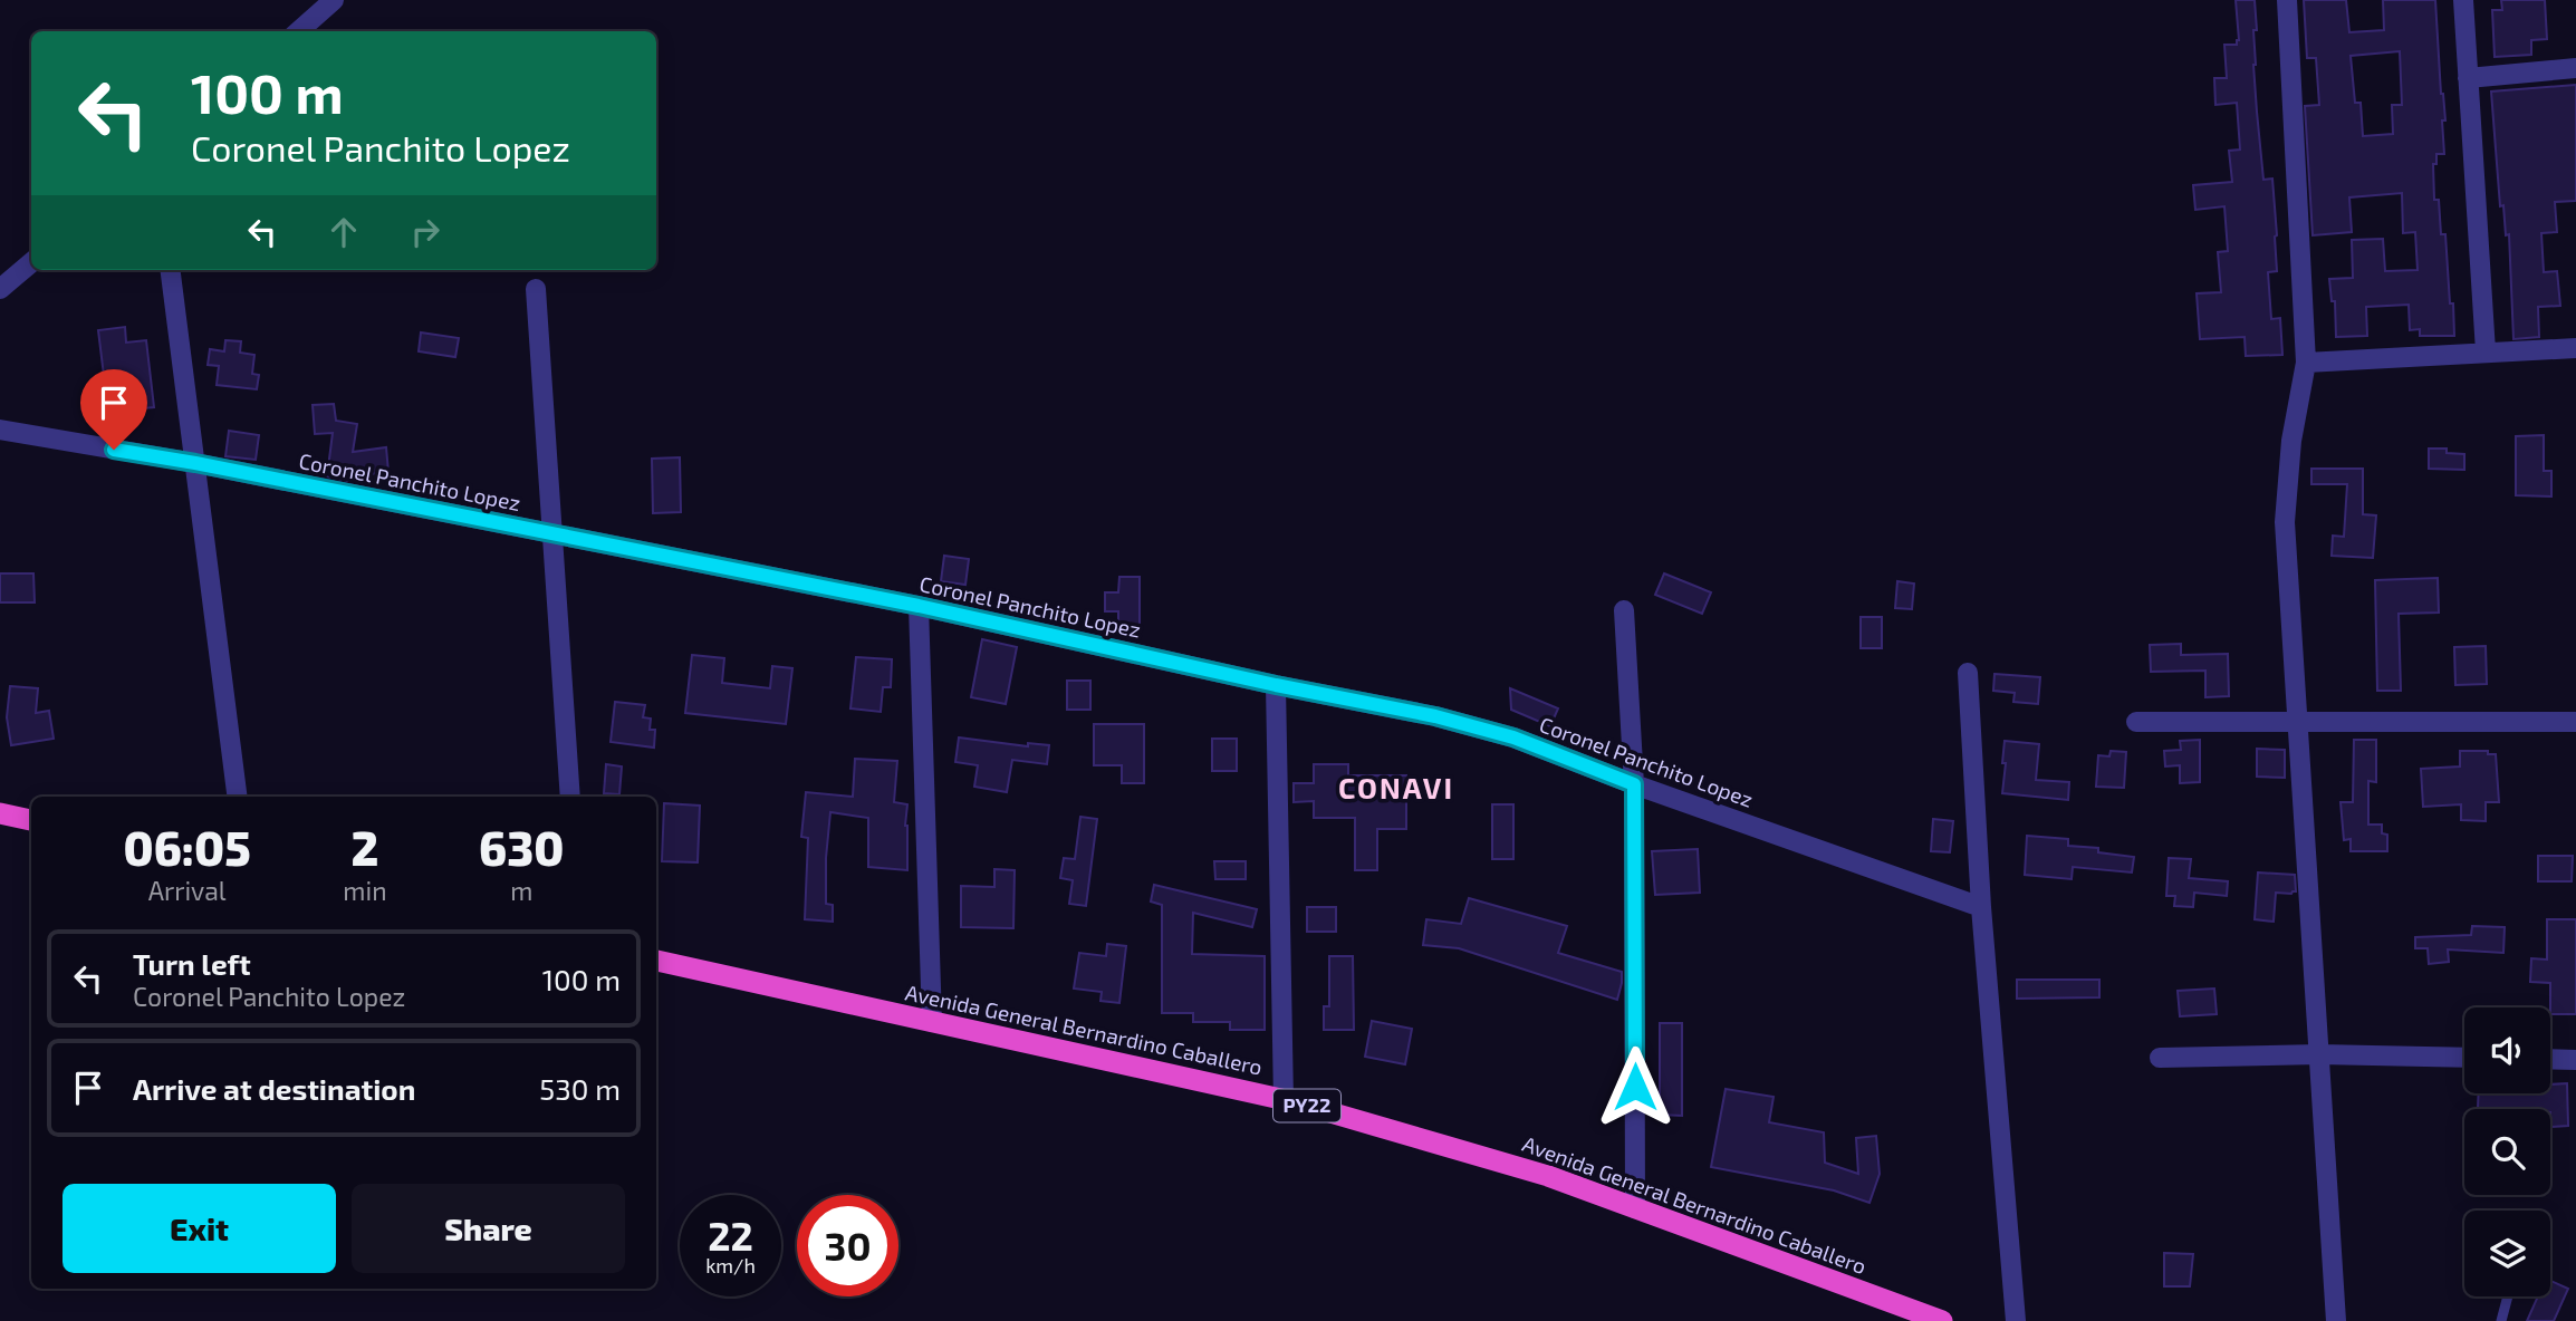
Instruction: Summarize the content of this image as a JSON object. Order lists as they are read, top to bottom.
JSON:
{
  "streets": {
    "highway": ["Avenida General Bernardino Caballero", "PY22"],
    "street": ["Coronel Panchito Lopez"]
  },
  "districts": ["CONAVI"],
  "page": {
    "turn": ["100 m", "Coronel Panchito Lopez"],
    "eta": [
      "06:05",
      "Arrival",
      "2",
      "min",
      "630",
      "m"
    ],
    "list": [
      {
        "name": "Turn left",
        "note": "Coronel Panchito Lopez",
        "value": "100 m"
      },
      {
        "name": "Arrive at destination",
        "value": "530 m"
      }
    ],
    "buttons": ["Exit", "Share"],
    "speed": "22 km/h",
    "limit": "30"
  }
}
